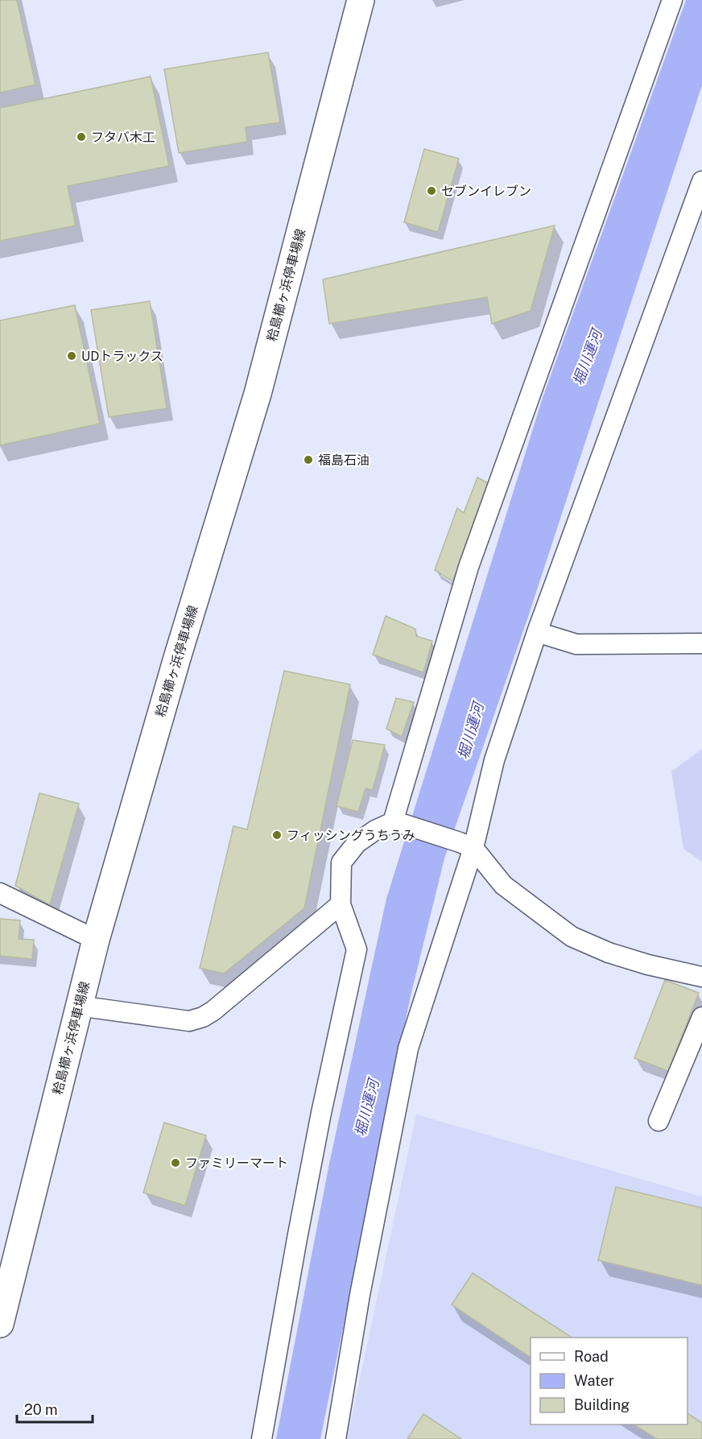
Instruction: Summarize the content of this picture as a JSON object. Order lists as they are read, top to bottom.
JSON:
{
  "streets": {
    "main road": ["粭島櫛ヶ浜停車場線"]
  },
  "water": ["堀川運河"],
  "places": [
    "フタバ木工",
    "セブンイレブン",
    "UDトラックス",
    "福島石油",
    "フィッシングうちうみ",
    "ファミリーマート"
  ],
  "legend": ["Road", "Water", "Building"],
  "scale_bar": "20 m"
}
